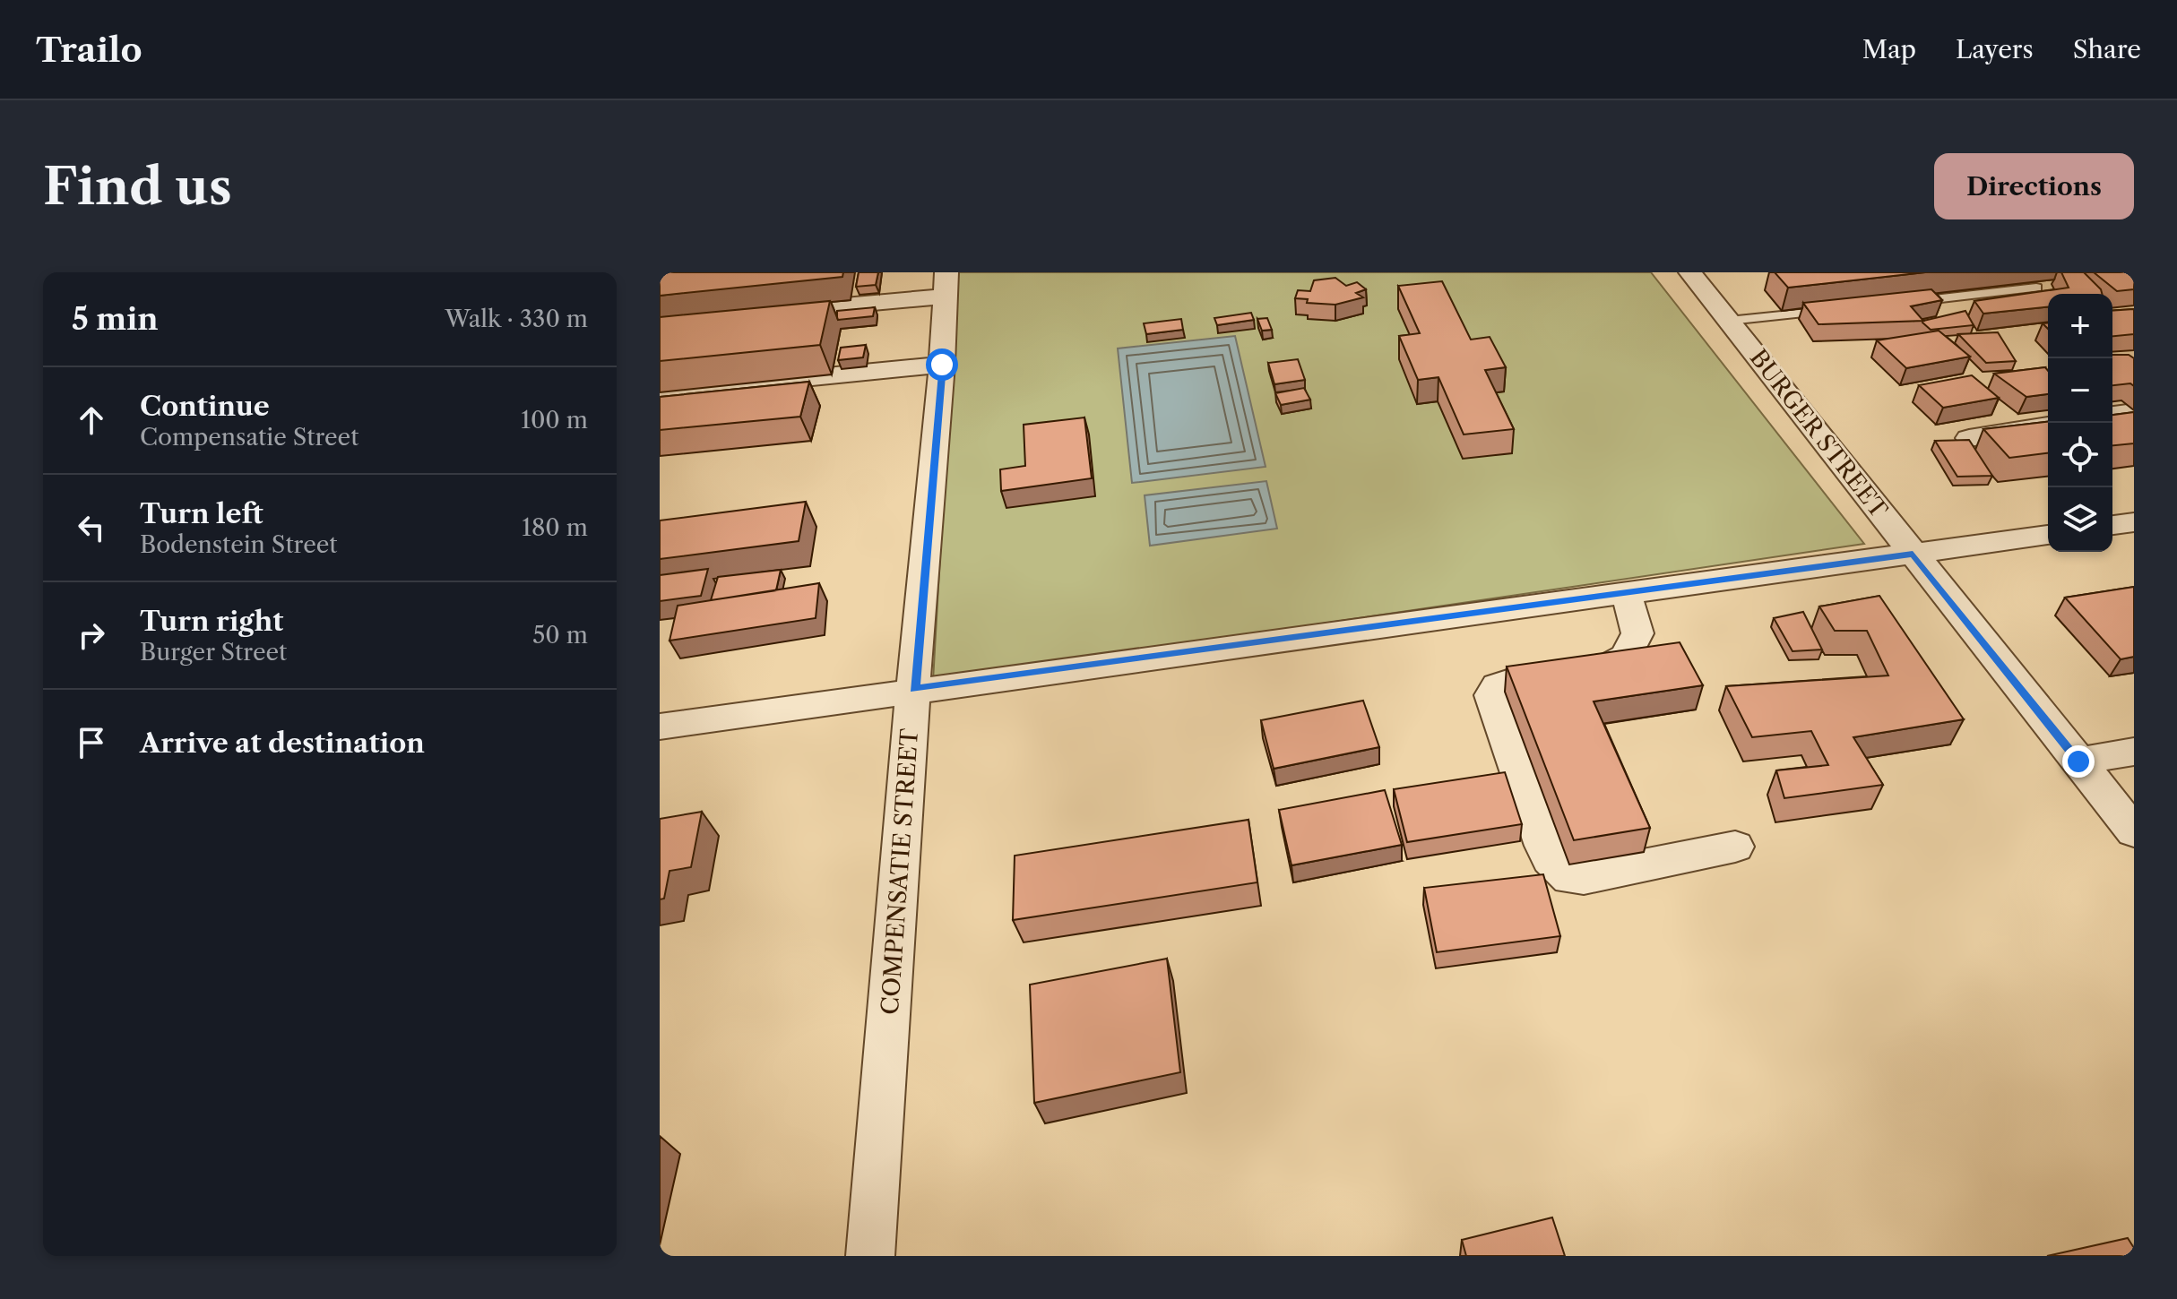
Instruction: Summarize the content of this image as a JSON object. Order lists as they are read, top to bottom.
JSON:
{
  "streets": {
    "street": ["BURGER STREET", "COMPENSATIE STREET"]
  },
  "page": {
    "header": "Trailo",
    "nav": ["Map", "Layers", "Share"],
    "buttons": "Directions",
    "title": "Find us",
    "heading": ["5 min", "Walk · 330 m"],
    "map_buttons": ["+", "−"],
    "list": [
      ["Continue", "Compensatie Street", "100 m"],
      ["Turn left", "Bodenstein Street", "180 m"],
      ["Turn right", "Burger Street", "50 m"],
      "Arrive at destination"
    ]
  }
}
